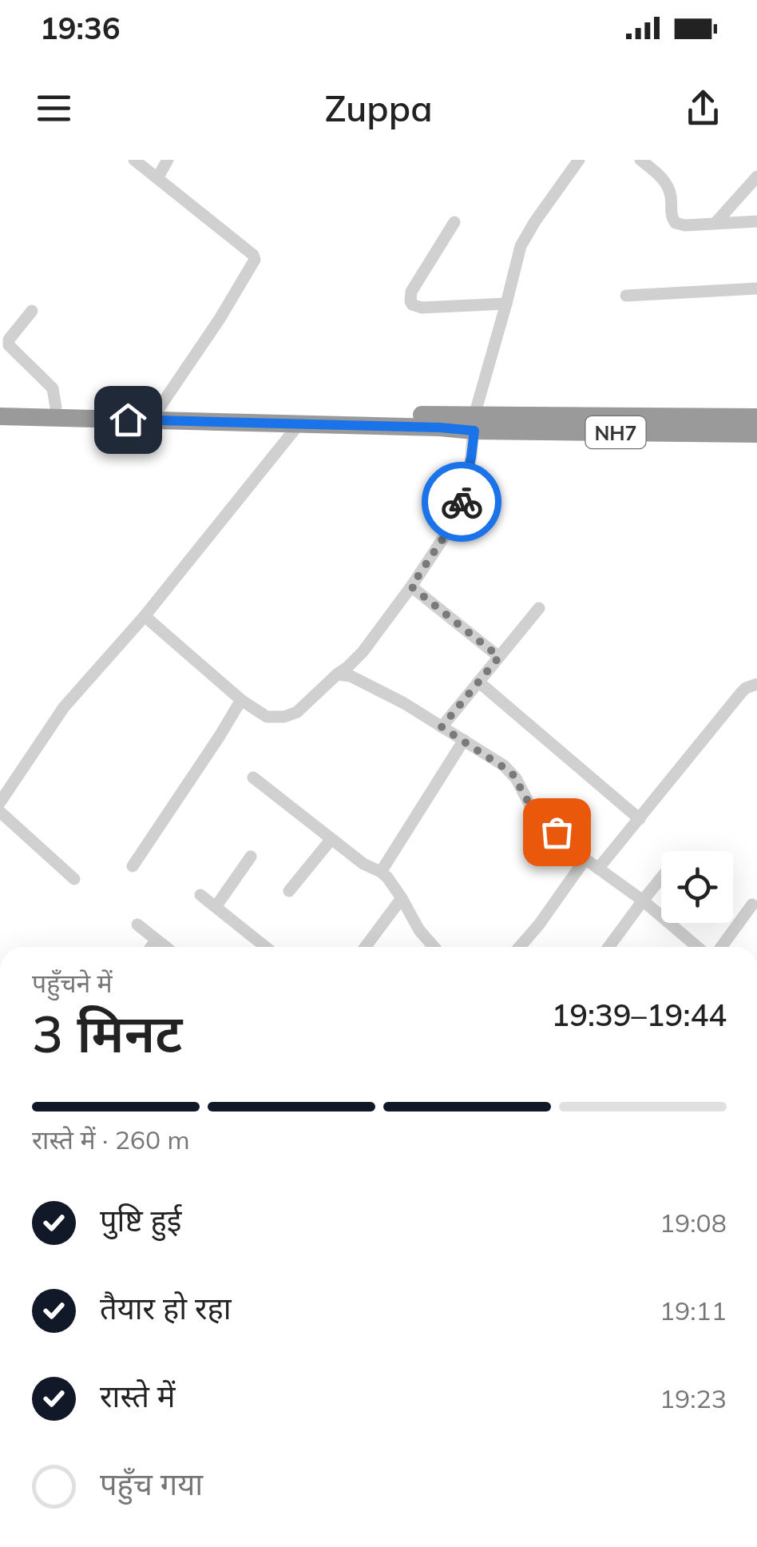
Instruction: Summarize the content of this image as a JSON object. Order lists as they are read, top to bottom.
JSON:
{
  "streets": {
    "highway": ["NH7"]
  },
  "page": {
    "status": "19:36",
    "header": "Zuppa",
    "heading": ["3 मिनट", "पहुँचने में", "19:39–19:44"],
    "bar": "रास्ते में · 260 m",
    "list": [
      ["पुष्टि हुई", "19:08"],
      ["तैयार हो रहा", "19:11"],
      ["रास्ते में", "19:23"],
      "पहुँच गया"
    ]
  }
}
